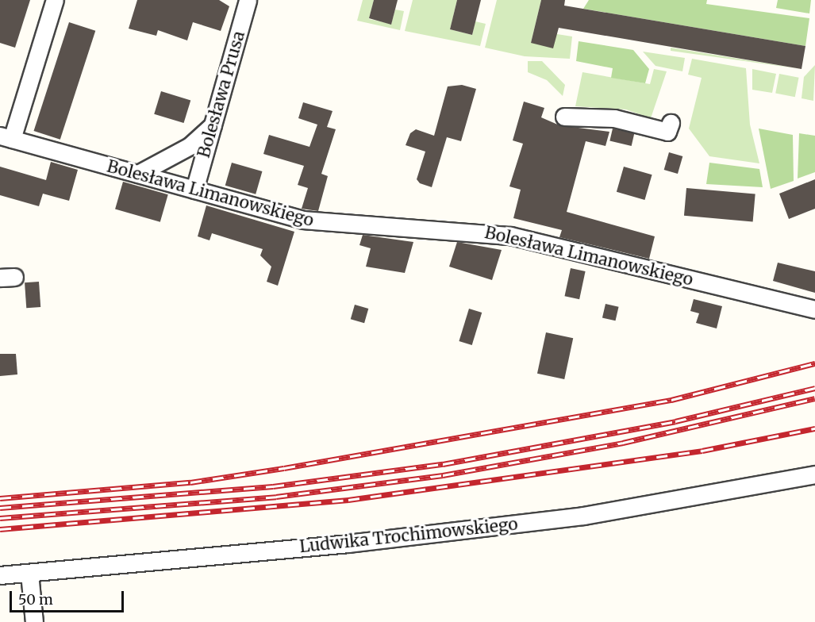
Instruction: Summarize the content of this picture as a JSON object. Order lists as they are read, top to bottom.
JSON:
{
  "streets": {
    "street": ["Bolesława Prusa", "Bolesława Limanowskiego", "Ludwika Trochimowskiego"]
  },
  "crossings": [
    ["Bolesława Prusa", "Bolesława Limanowskiego"]
  ],
  "scale_bar": "50 m"
}
